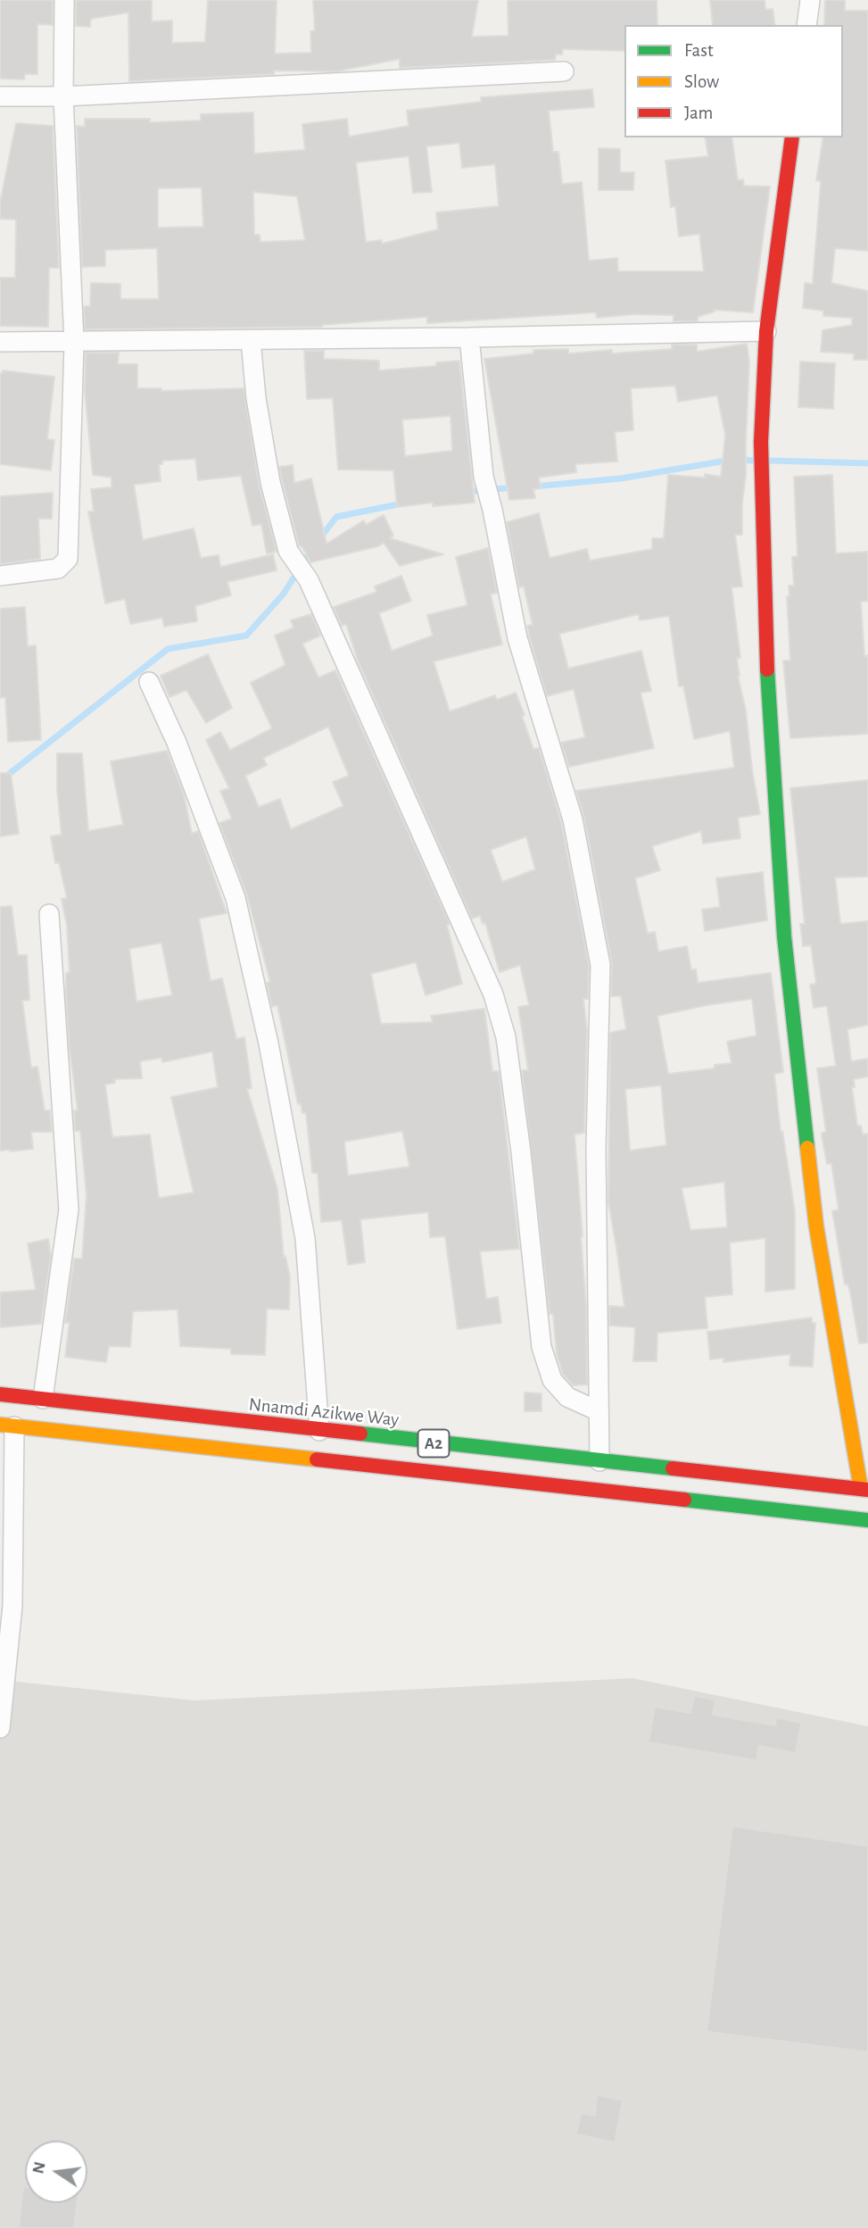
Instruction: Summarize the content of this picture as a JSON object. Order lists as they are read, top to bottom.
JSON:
{
  "streets": {
    "main road": ["Nnamdi Azikwe Way", "A2"]
  },
  "legend": ["Fast", "Slow", "Jam"],
  "north": "left"
}
